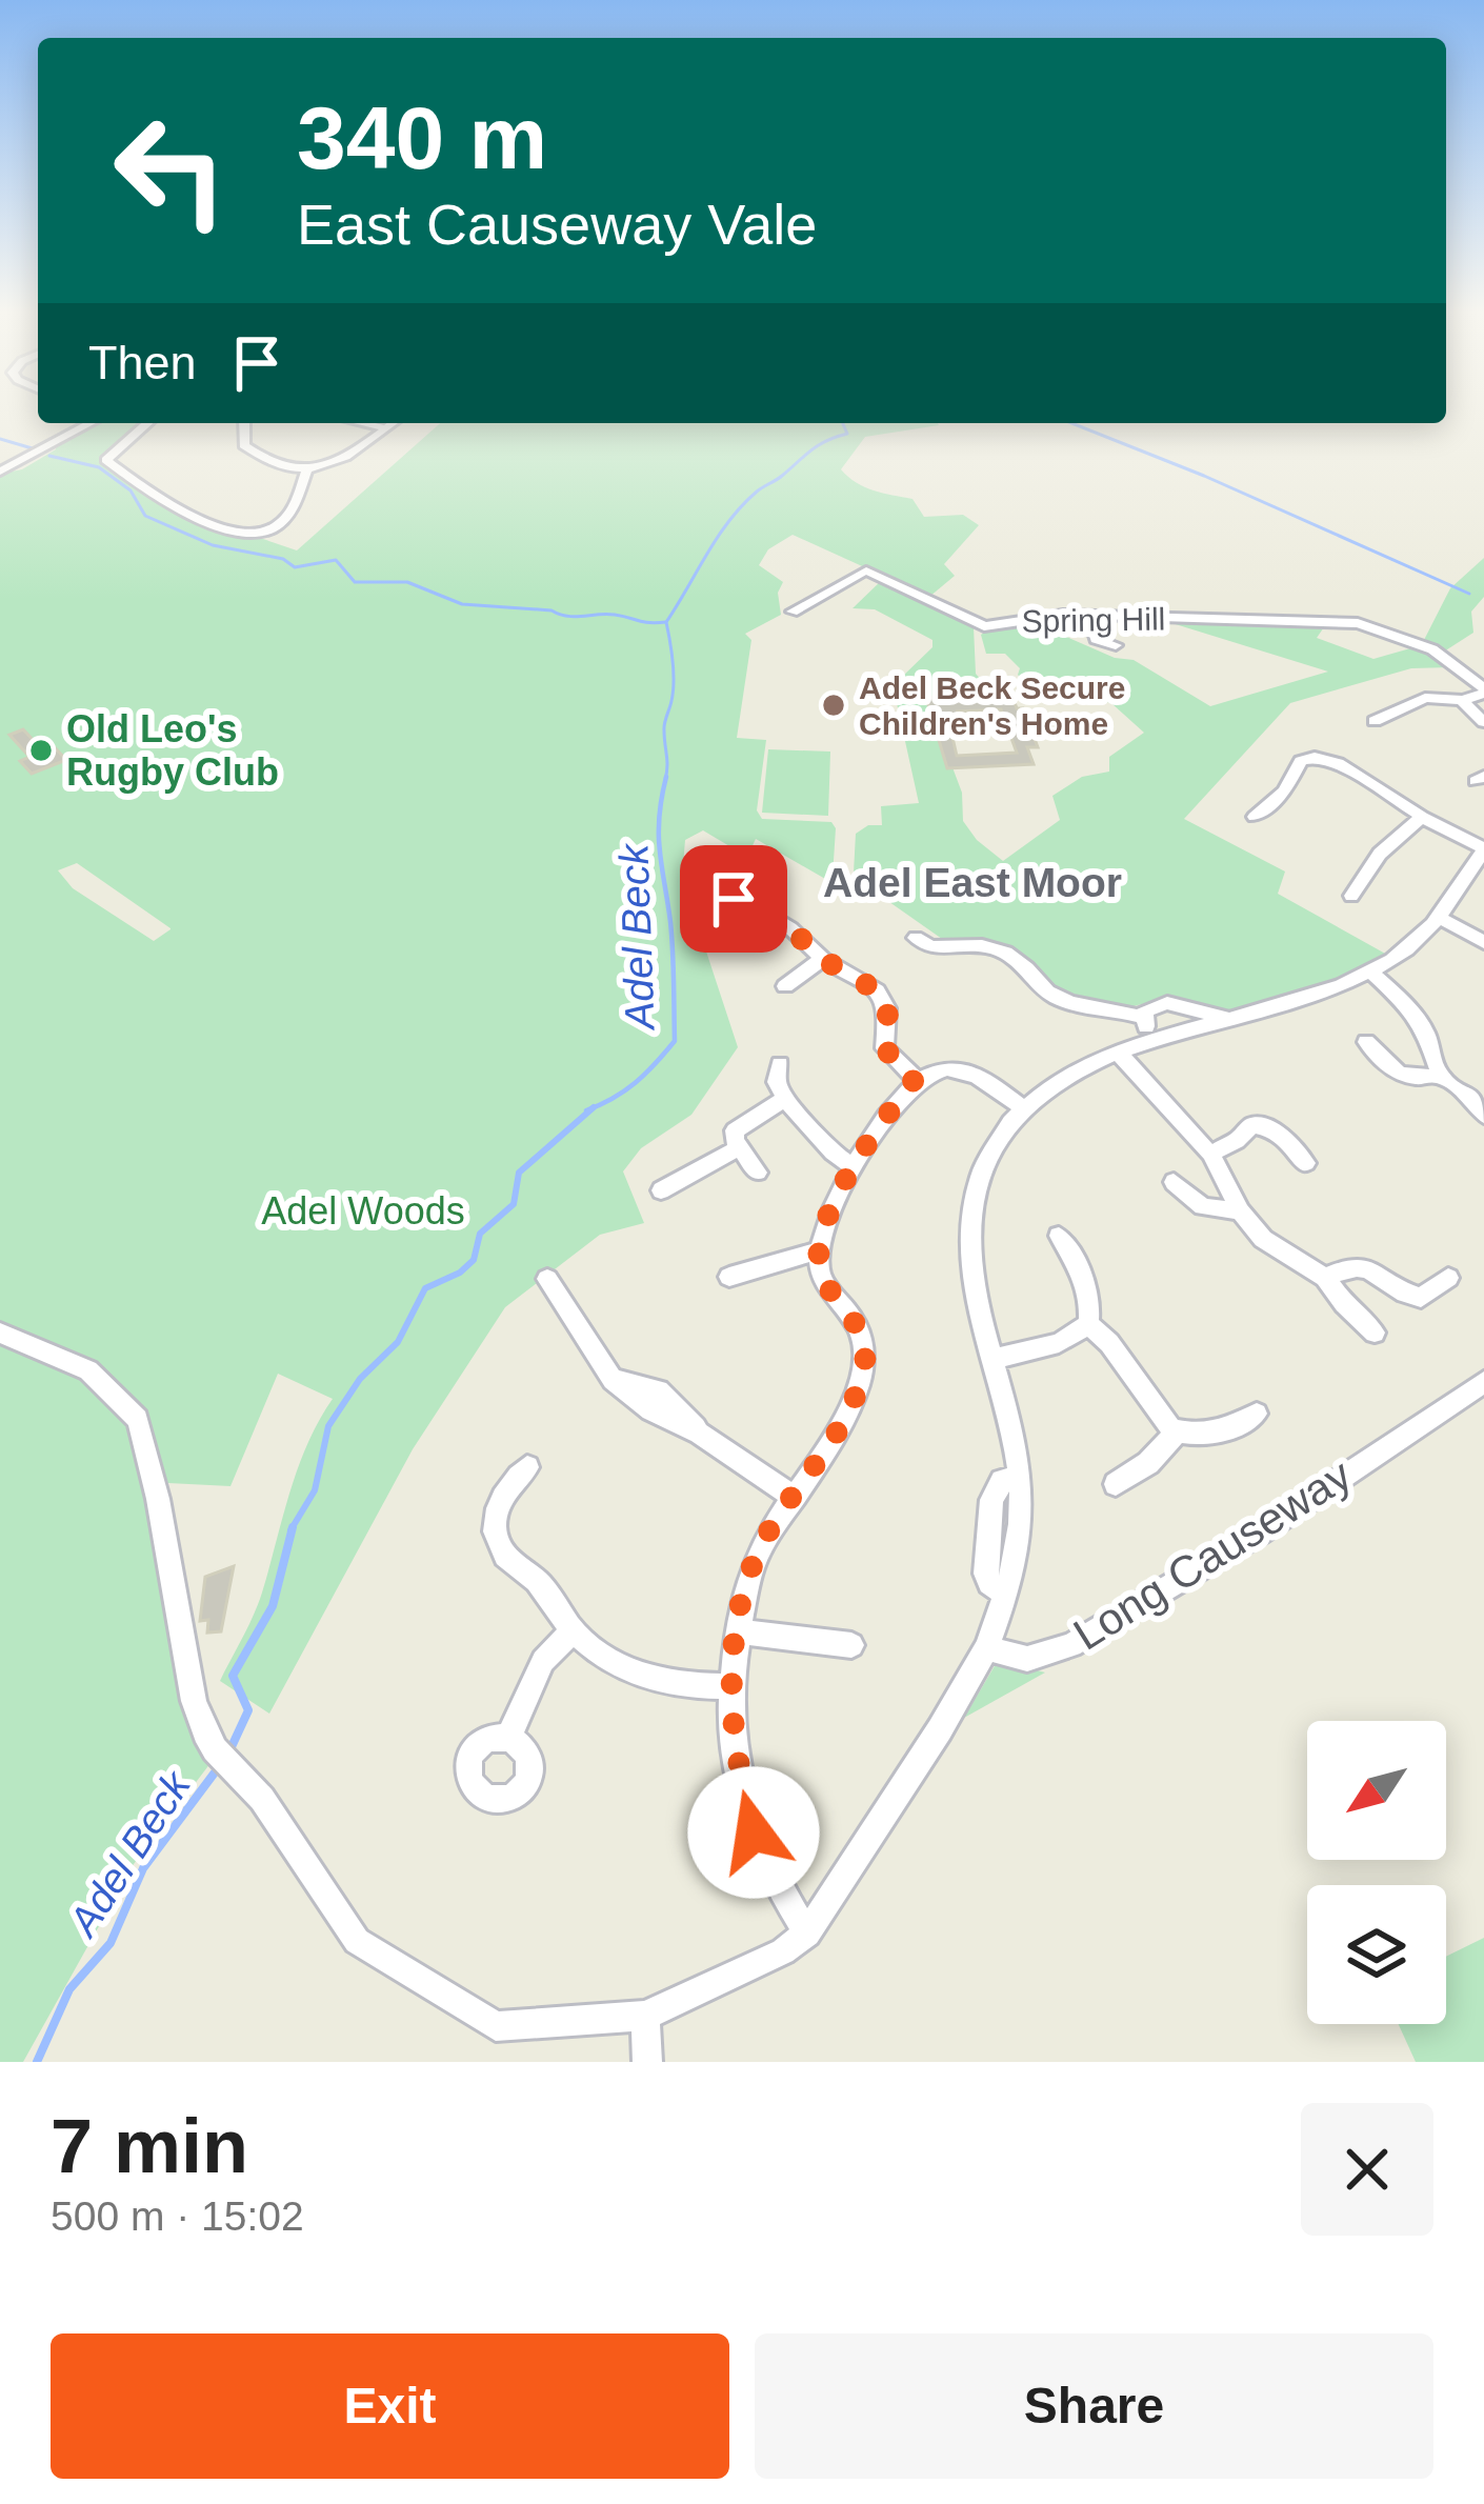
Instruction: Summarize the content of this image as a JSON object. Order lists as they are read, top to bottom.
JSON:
{
  "streets": {
    "street": ["Spring Hill", "Long Causeway"]
  },
  "districts": ["Adel East Moor"],
  "water": ["Adel Beck"],
  "parks": ["Adel Woods"],
  "places": ["Adel Beck Secure Children's Home", "Old Leo's Rugby Club"],
  "north": "bottom left",
  "page": {
    "turn": ["340 m", "East Causeway Vale"],
    "then": "Then",
    "heading": ["7 min", "500 m · 15:02"],
    "buttons": ["Exit", "Share"]
  }
}
